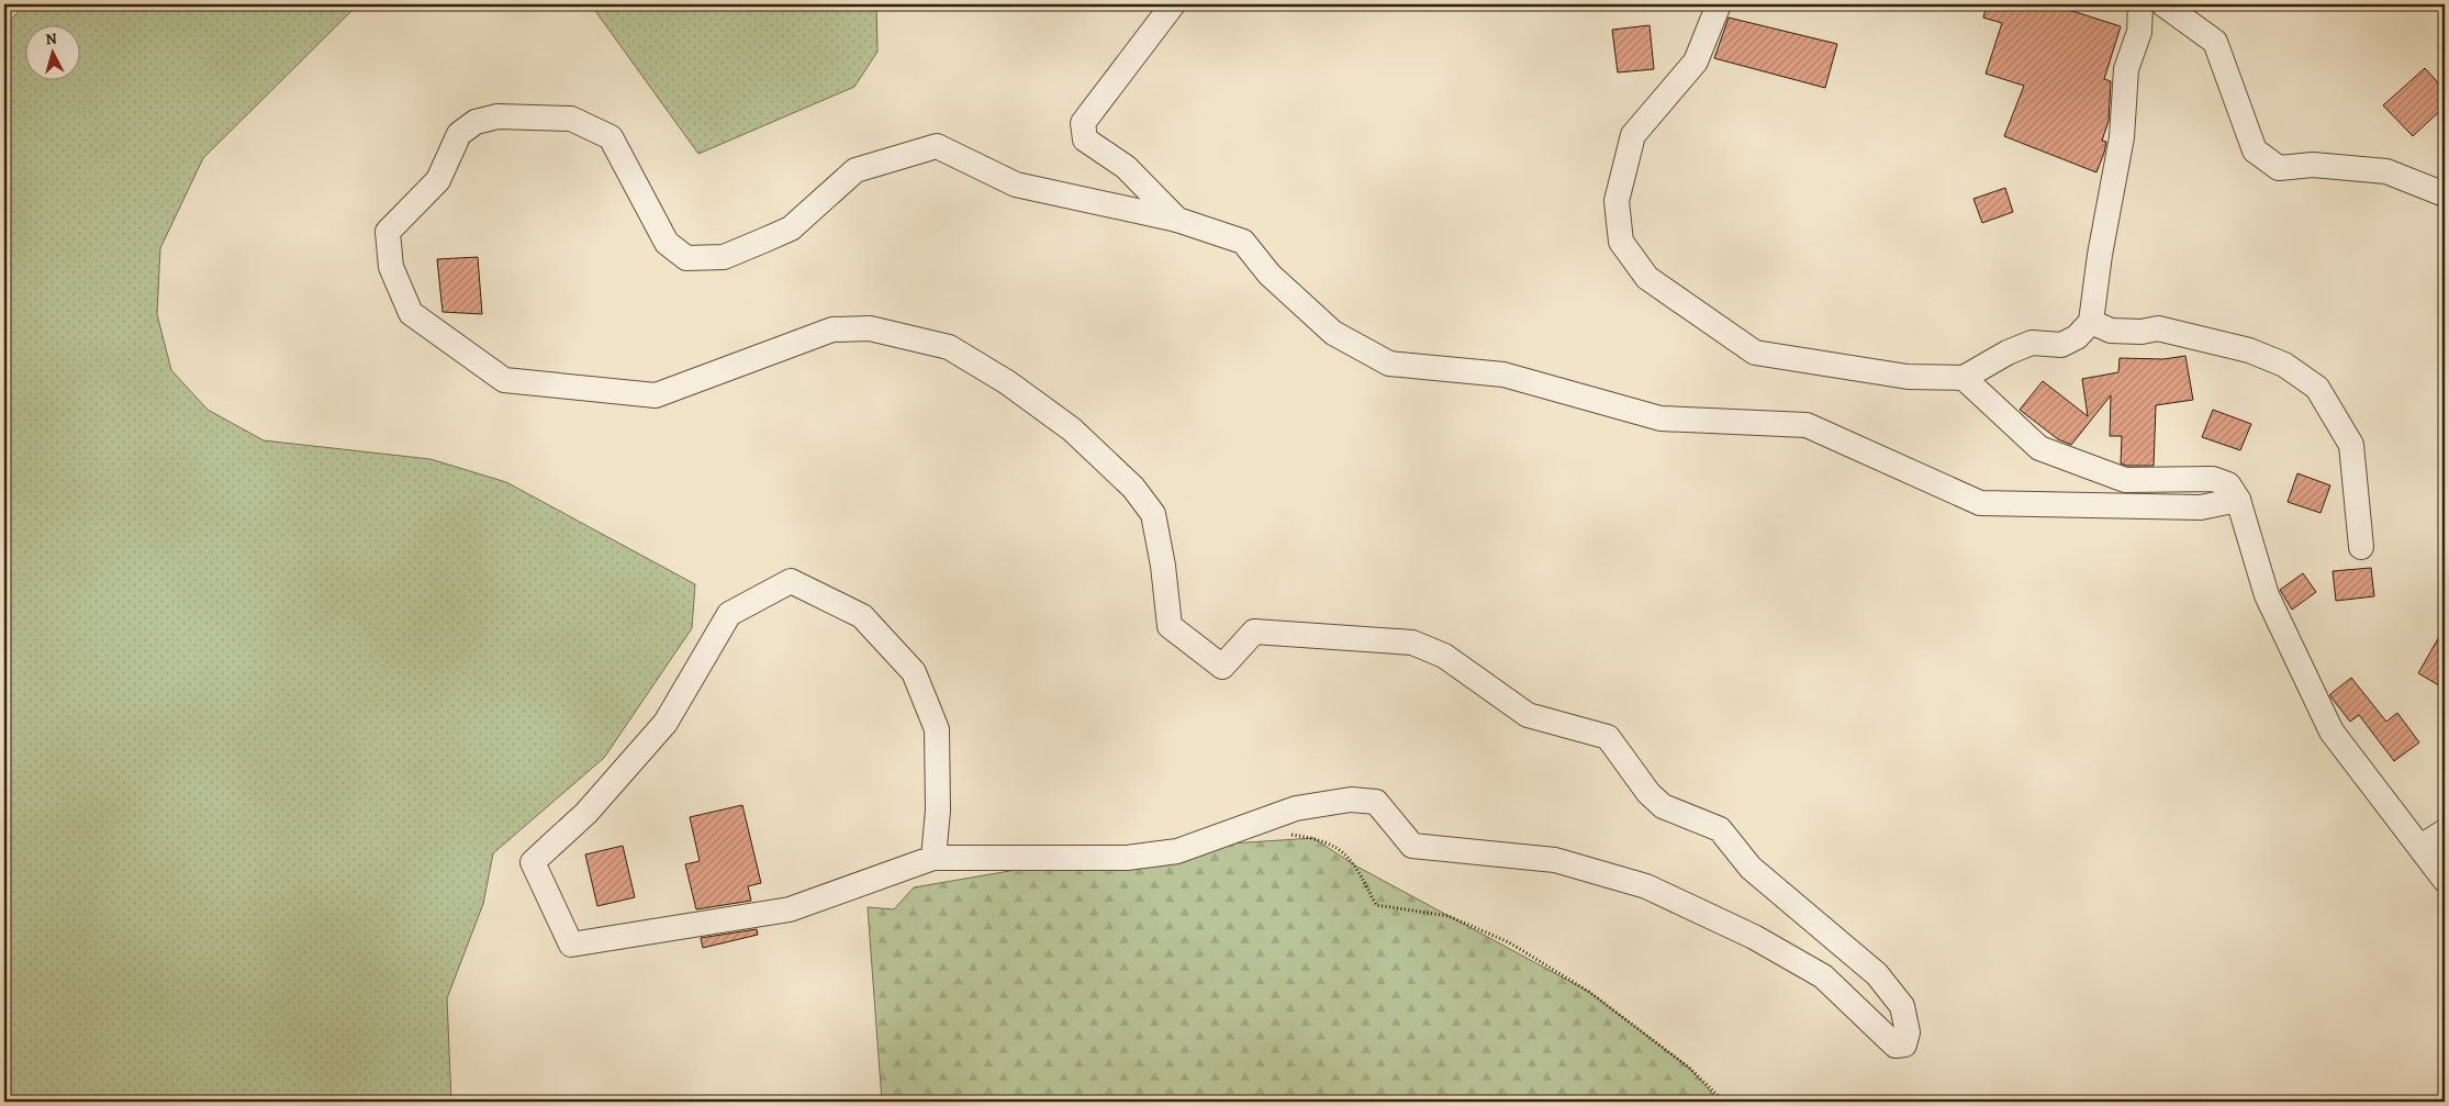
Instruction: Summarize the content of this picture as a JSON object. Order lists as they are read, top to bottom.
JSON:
{
  "north": "top"
}
